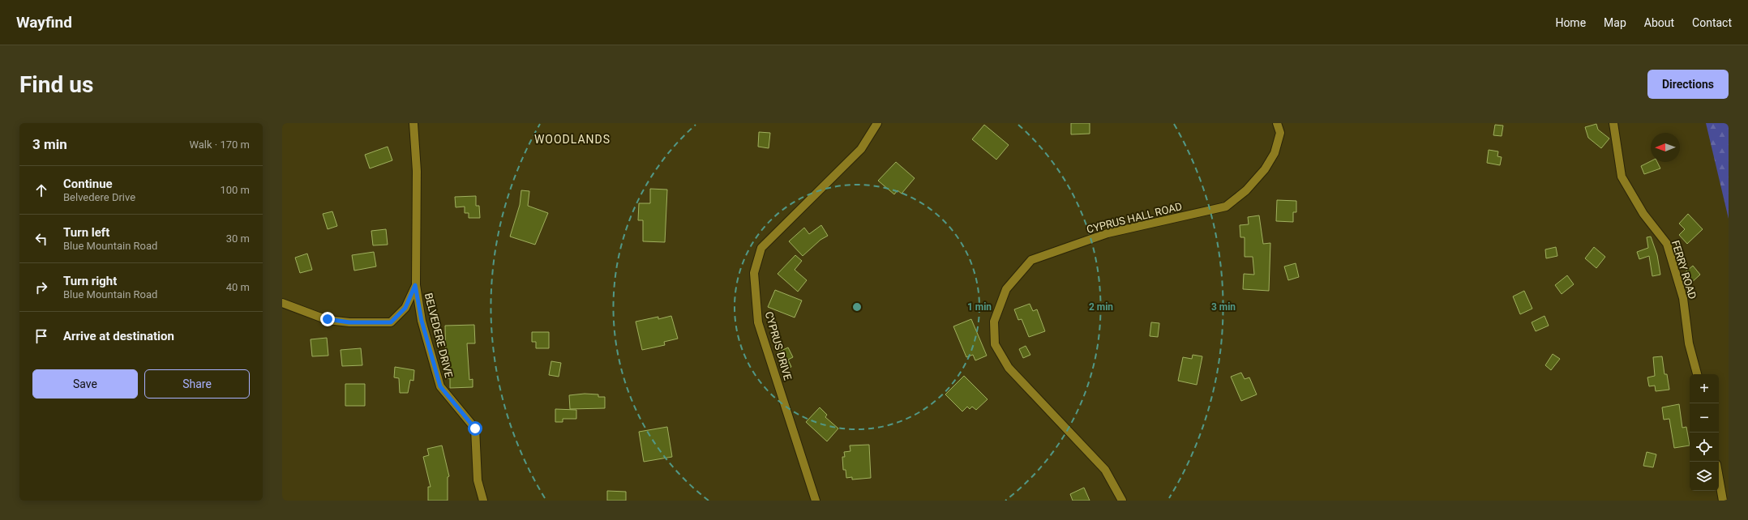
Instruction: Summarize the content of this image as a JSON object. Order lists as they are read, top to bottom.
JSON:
{
  "streets": {
    "street": [
      "CYPRUS HALL ROAD",
      "FERRY ROAD",
      "BELVEDERE DRIVE",
      "CYPRUS DRIVE"
    ]
  },
  "districts": ["WOODLANDS"],
  "north": "left",
  "page": {
    "header": "Wayfind",
    "nav": [
      "Home",
      "Map",
      "About",
      "Contact"
    ],
    "buttons": [
      "Directions",
      ["Save", "Share"]
    ],
    "title": "Find us",
    "heading": ["3 min", "Walk · 170 m"],
    "list": [
      ["Continue", "Belvedere Drive", "100 m"],
      ["Turn left", "Blue Mountain Road", "30 m"],
      ["Turn right", "Blue Mountain Road", "40 m"],
      "Arrive at destination"
    ],
    "map_buttons": ["+", "−"]
  },
  "rings": ["1 min", "2 min", "3 min"]
}
